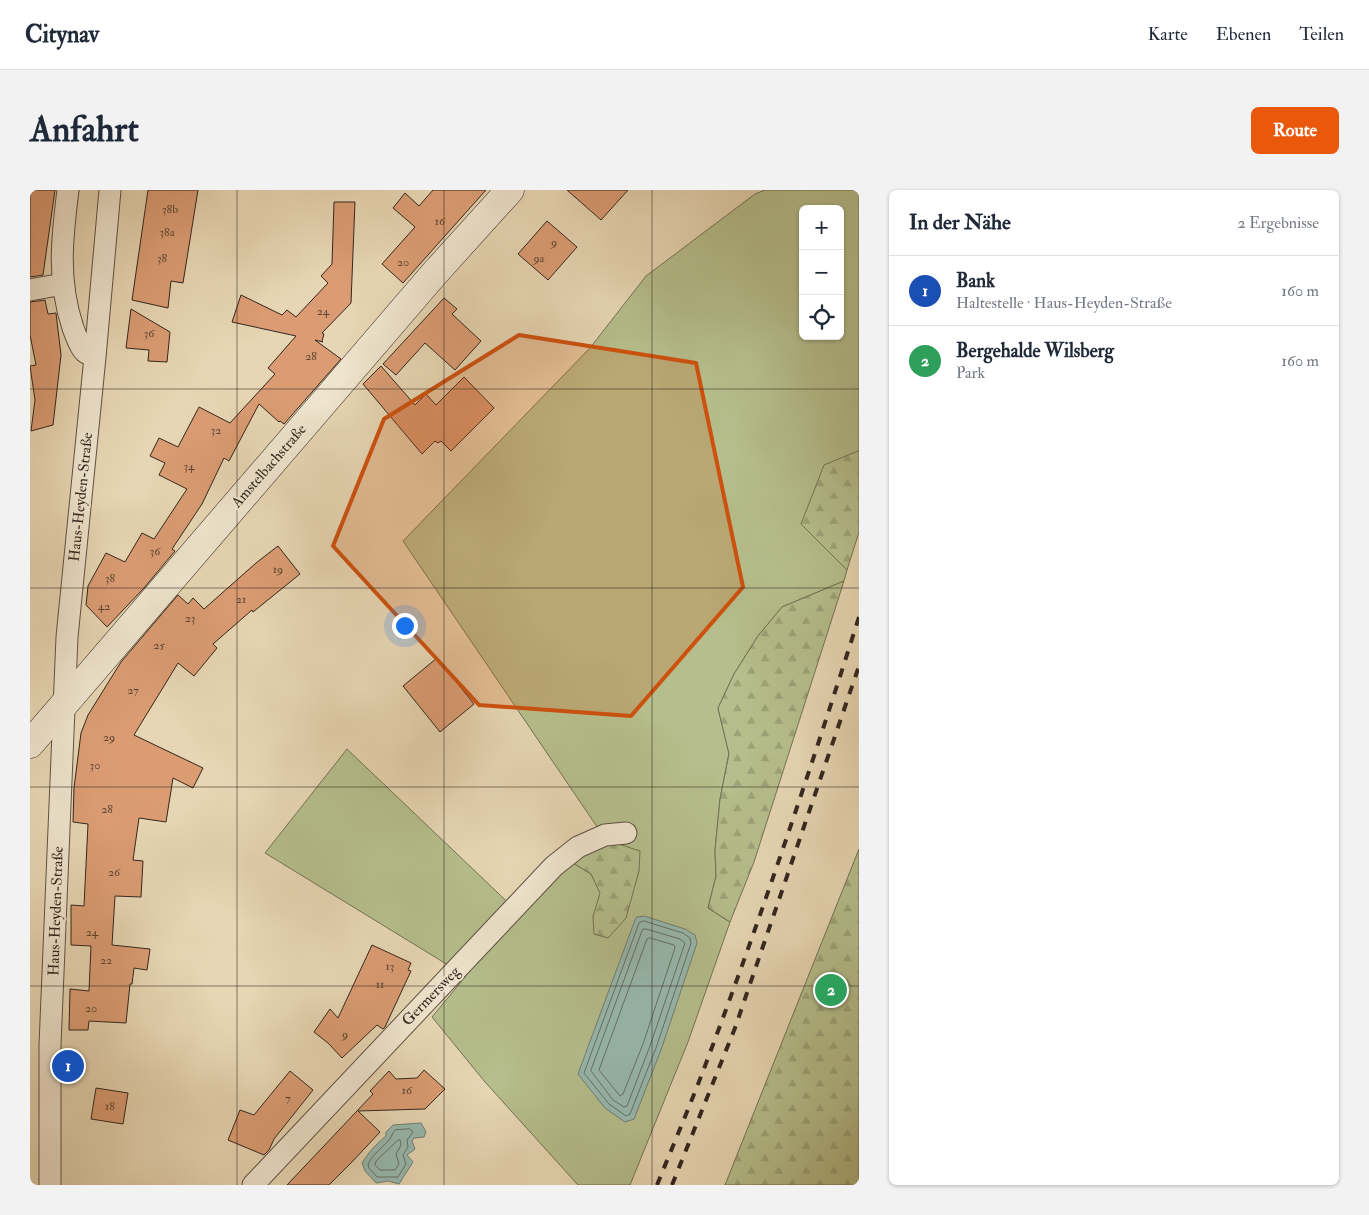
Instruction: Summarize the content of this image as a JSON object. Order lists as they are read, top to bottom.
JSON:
{
  "streets": {
    "street": ["Amstelbachstraße", "Haus-Heyden-Straße", "Germersweg"]
  },
  "crossings": [
    ["Amstelbachstraße", "Haus-Heyden-Straße"]
  ],
  "house_numbers": [
    "38b",
    "16",
    "38a",
    "9",
    "38",
    "9a",
    "20",
    "24",
    "36",
    "28",
    "32",
    "34",
    "36",
    "19",
    "38",
    "21",
    "42",
    "23",
    "25",
    "27",
    "29",
    "30",
    "28",
    "26",
    "24",
    "22",
    "13",
    "11",
    "20",
    "9",
    "16",
    "7",
    "18"
  ],
  "page": {
    "header": "Citynav",
    "nav": ["Karte", "Ebenen", "Teilen"],
    "buttons": "Route",
    "title": "Anfahrt",
    "heading": ["In der Nähe", "2 Ergebnisse"],
    "map_buttons": ["+", "−"],
    "list": [
      {
        "mark": "1",
        "name": "Bank",
        "note": "Haltestelle · Haus-Heyden-Straße",
        "value": "160 m"
      },
      {
        "mark": "2",
        "name": "Bergehalde Wilsberg",
        "note": "Park",
        "value": "160 m"
      }
    ],
    "pins": ["2", "1"]
  }
}
